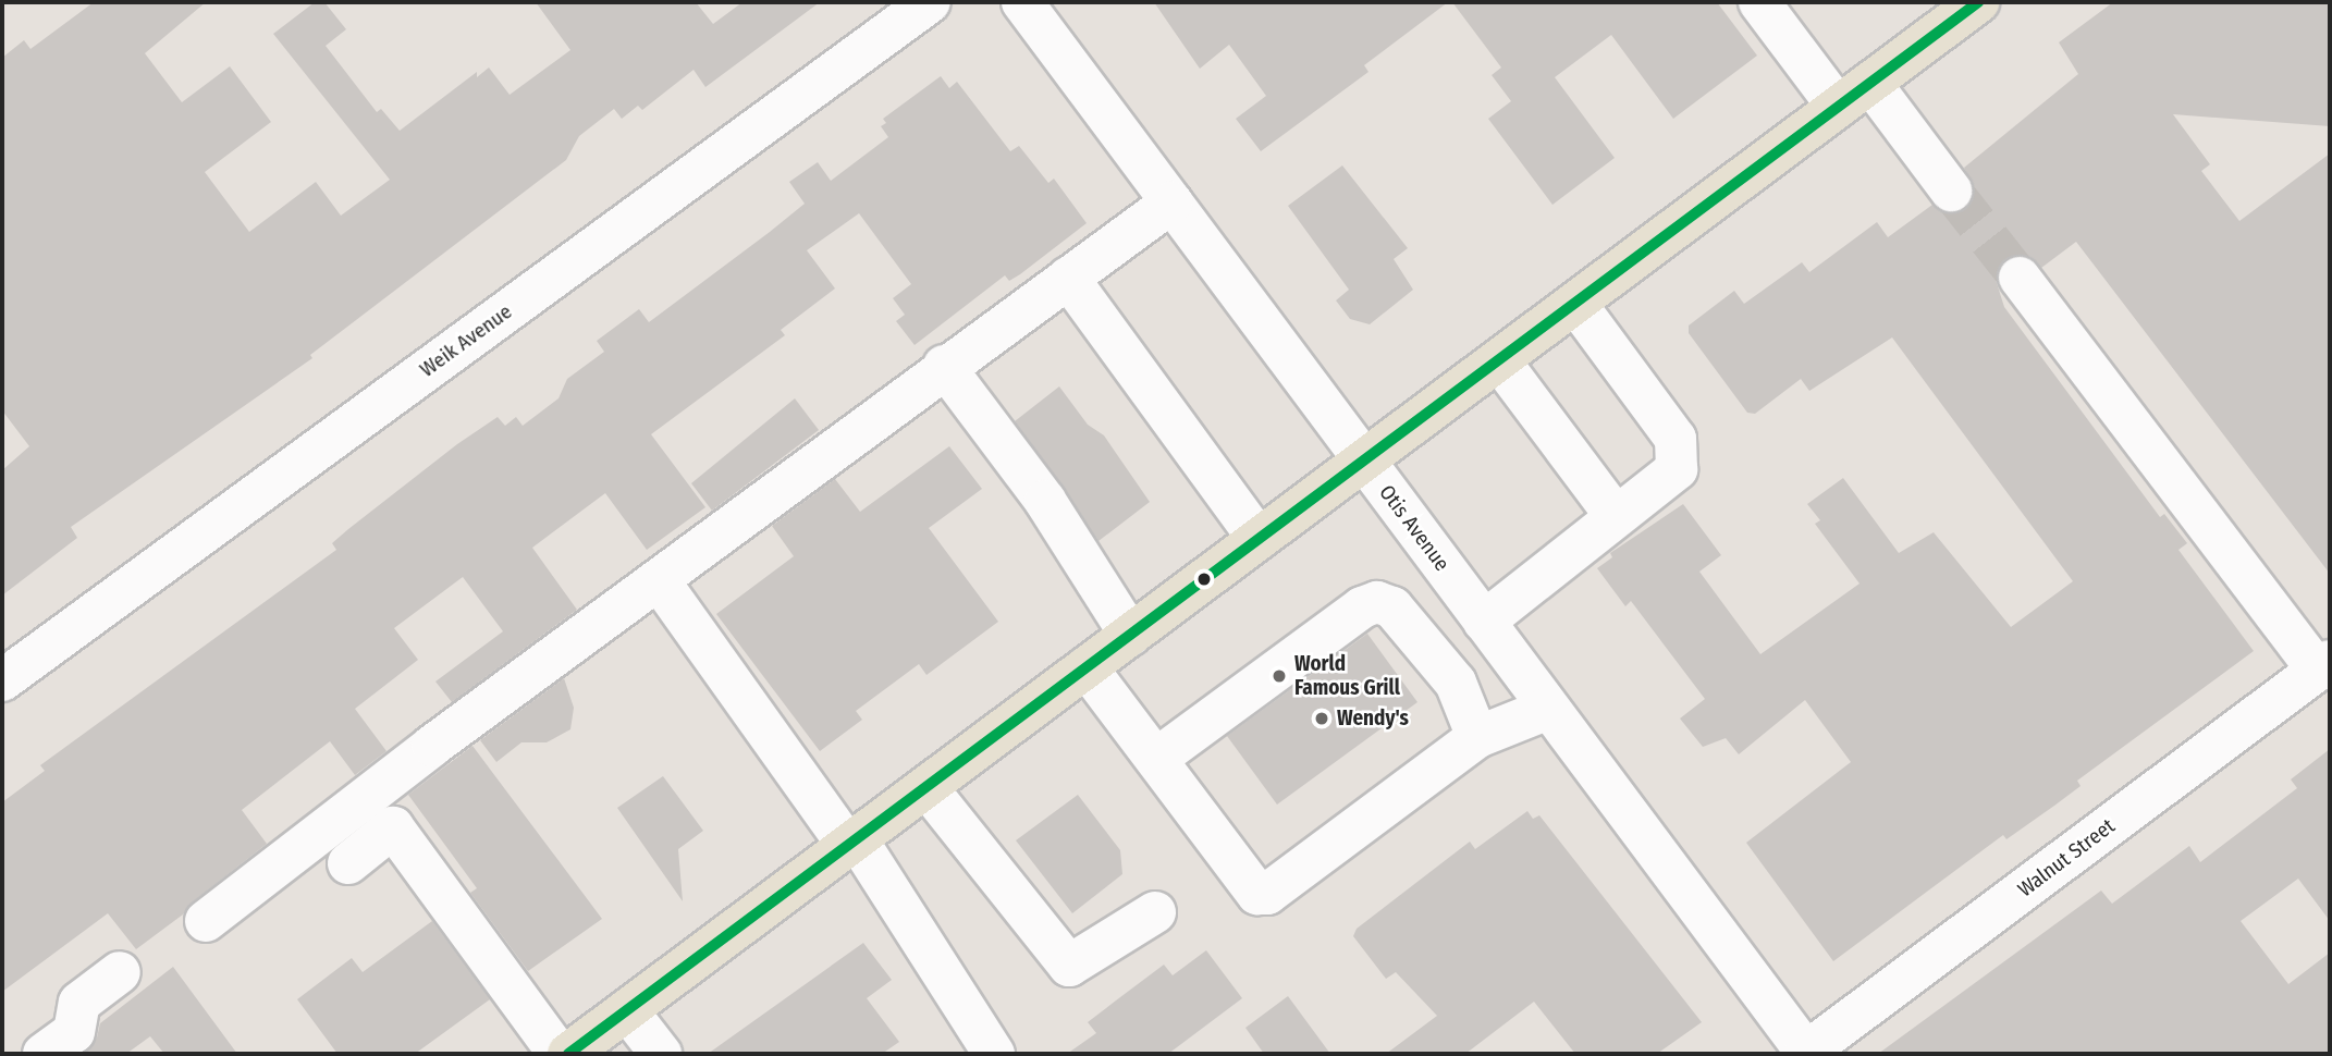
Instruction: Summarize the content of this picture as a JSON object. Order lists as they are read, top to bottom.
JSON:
{
  "streets": {
    "street": ["Weik Avenue", "Otis Avenue", "Walnut Street"]
  },
  "crossings": [
    ["Otis Avenue", "Walnut Street"]
  ],
  "places": ["World Famous Grill", "Wendy's"]
}
